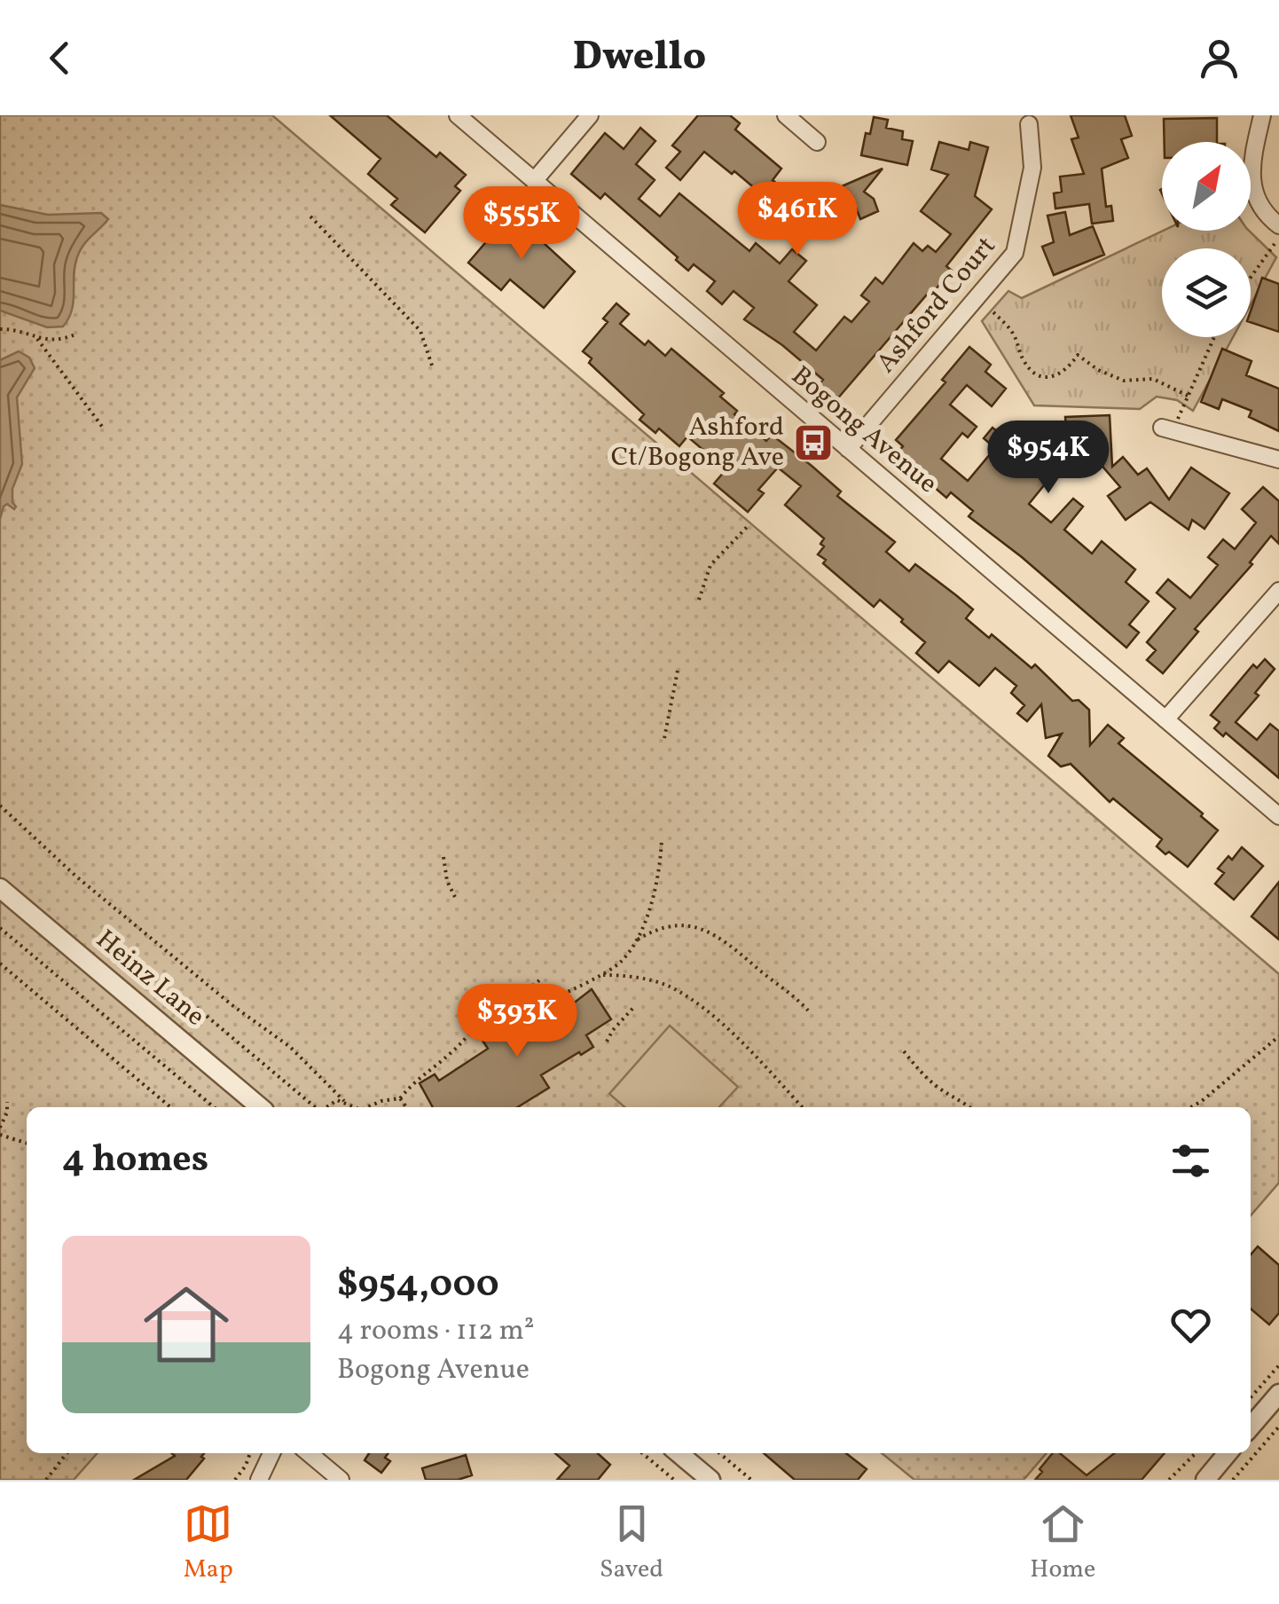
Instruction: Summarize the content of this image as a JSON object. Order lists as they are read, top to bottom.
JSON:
{
  "streets": {
    "street": ["Ashford Court", "Bogong Avenue", "Heinz Lane"]
  },
  "crossings": [
    ["Ashford Court", "Bogong Avenue"]
  ],
  "places": {
    "bus stop": ["Ashford Ct/Bogong Ave"]
  },
  "north": "top right",
  "page": {
    "header": "Dwello",
    "price": [
      "$461K",
      "$555K",
      "$954K",
      "$393K"
    ],
    "heading": "4 homes",
    "list": [
      {
        "name": "$954,000",
        "note": "4 rooms · 112 m² · Bogong Avenue"
      }
    ],
    "tabs": ["Map", "Saved", "Home"]
  }
}
